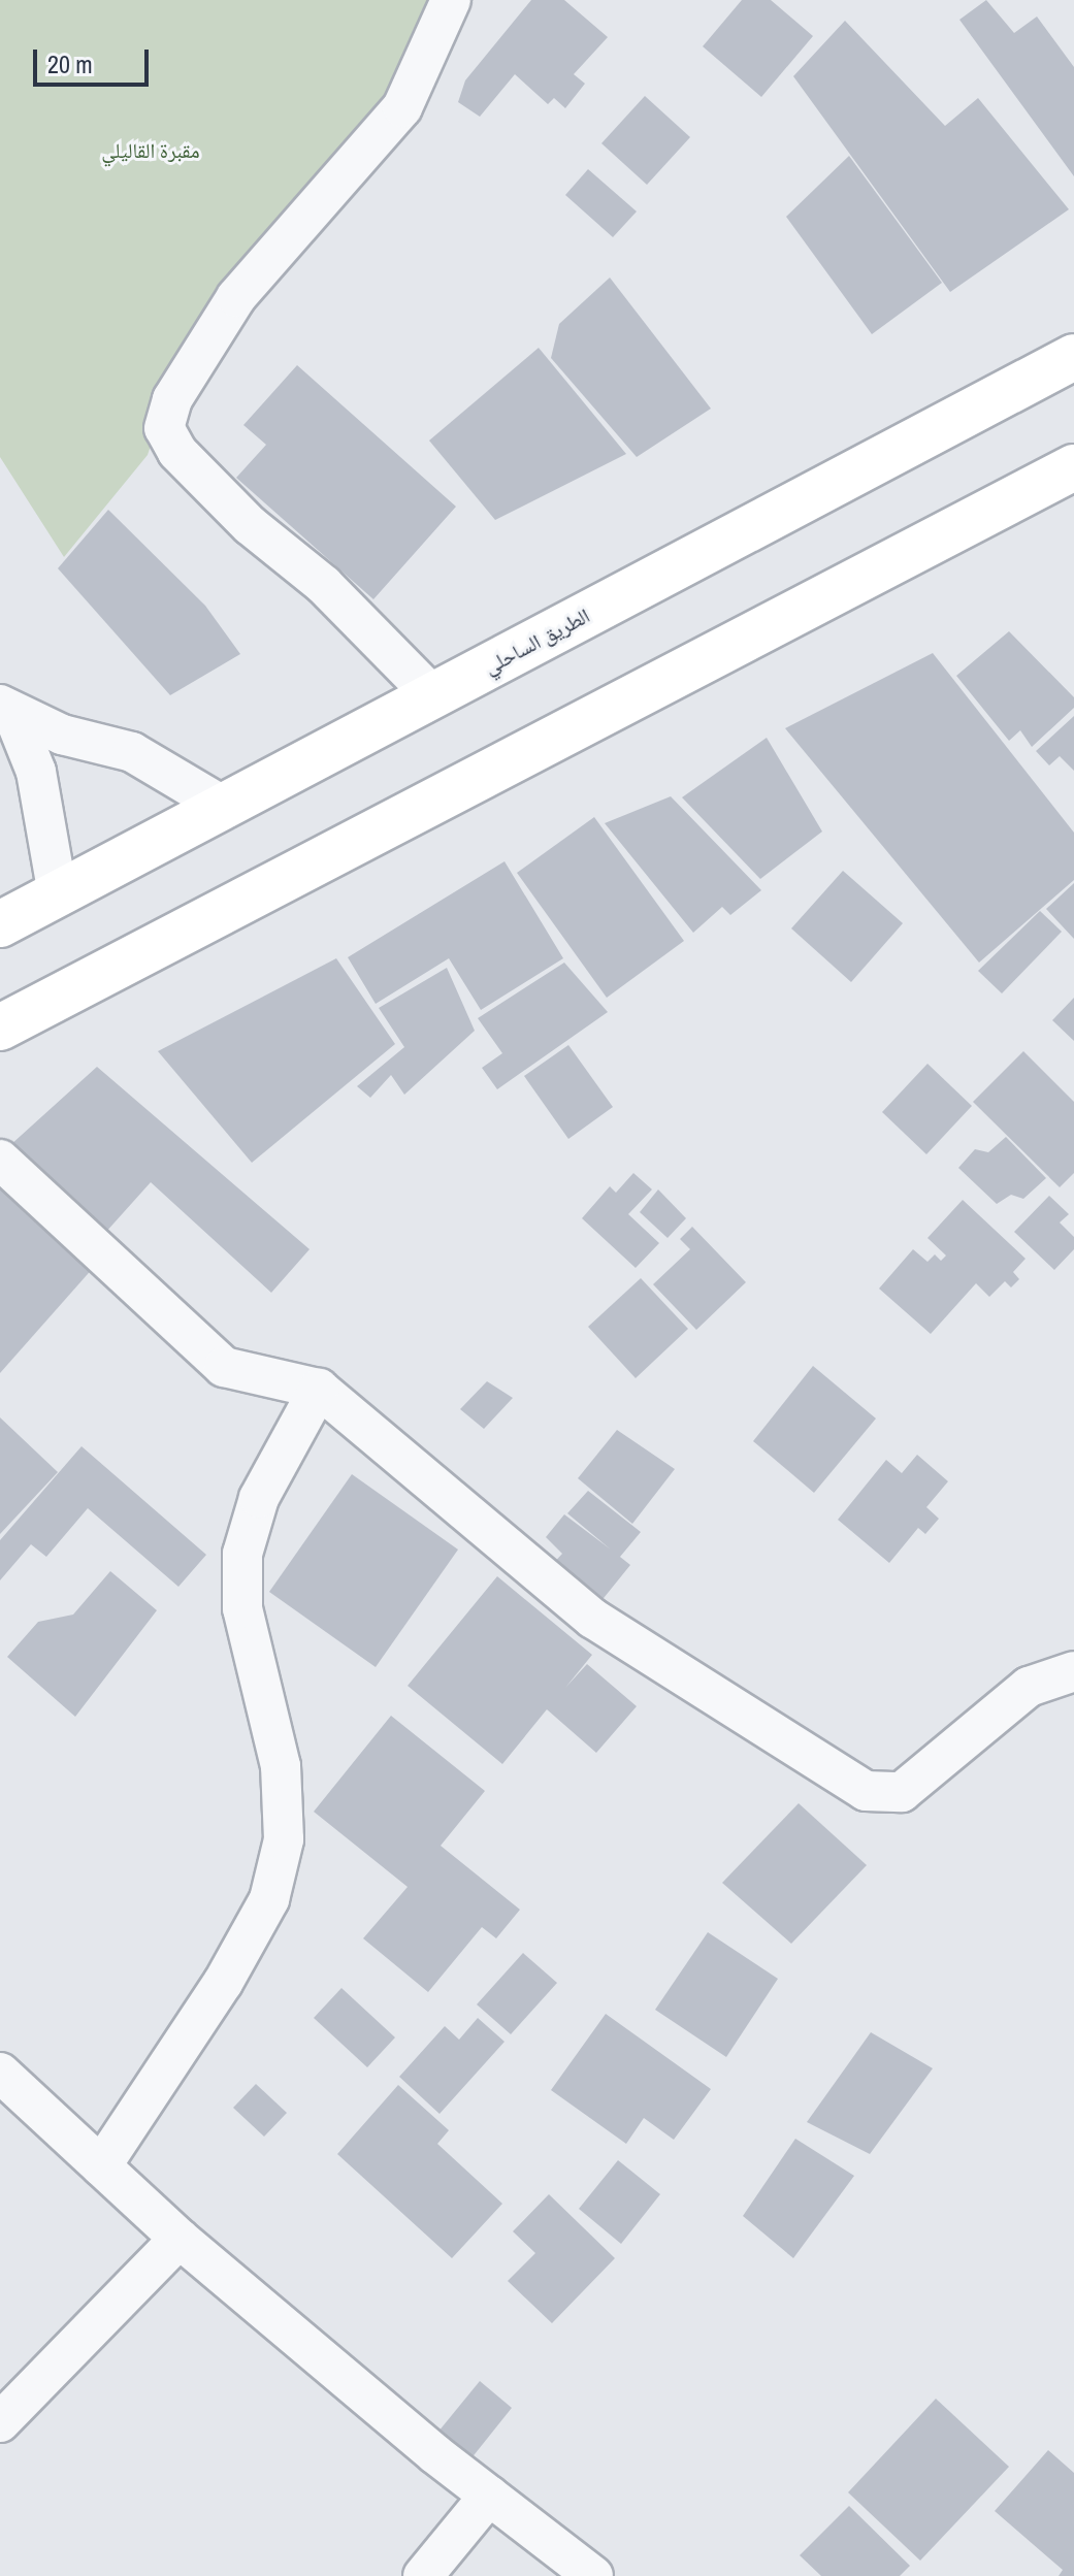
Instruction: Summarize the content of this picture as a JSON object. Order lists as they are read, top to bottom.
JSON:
{
  "streets": {
    "highway": ["الطريق الساحلي"]
  },
  "parks": ["مقبرة القاليلي"],
  "scale_bar": "20 m"
}
